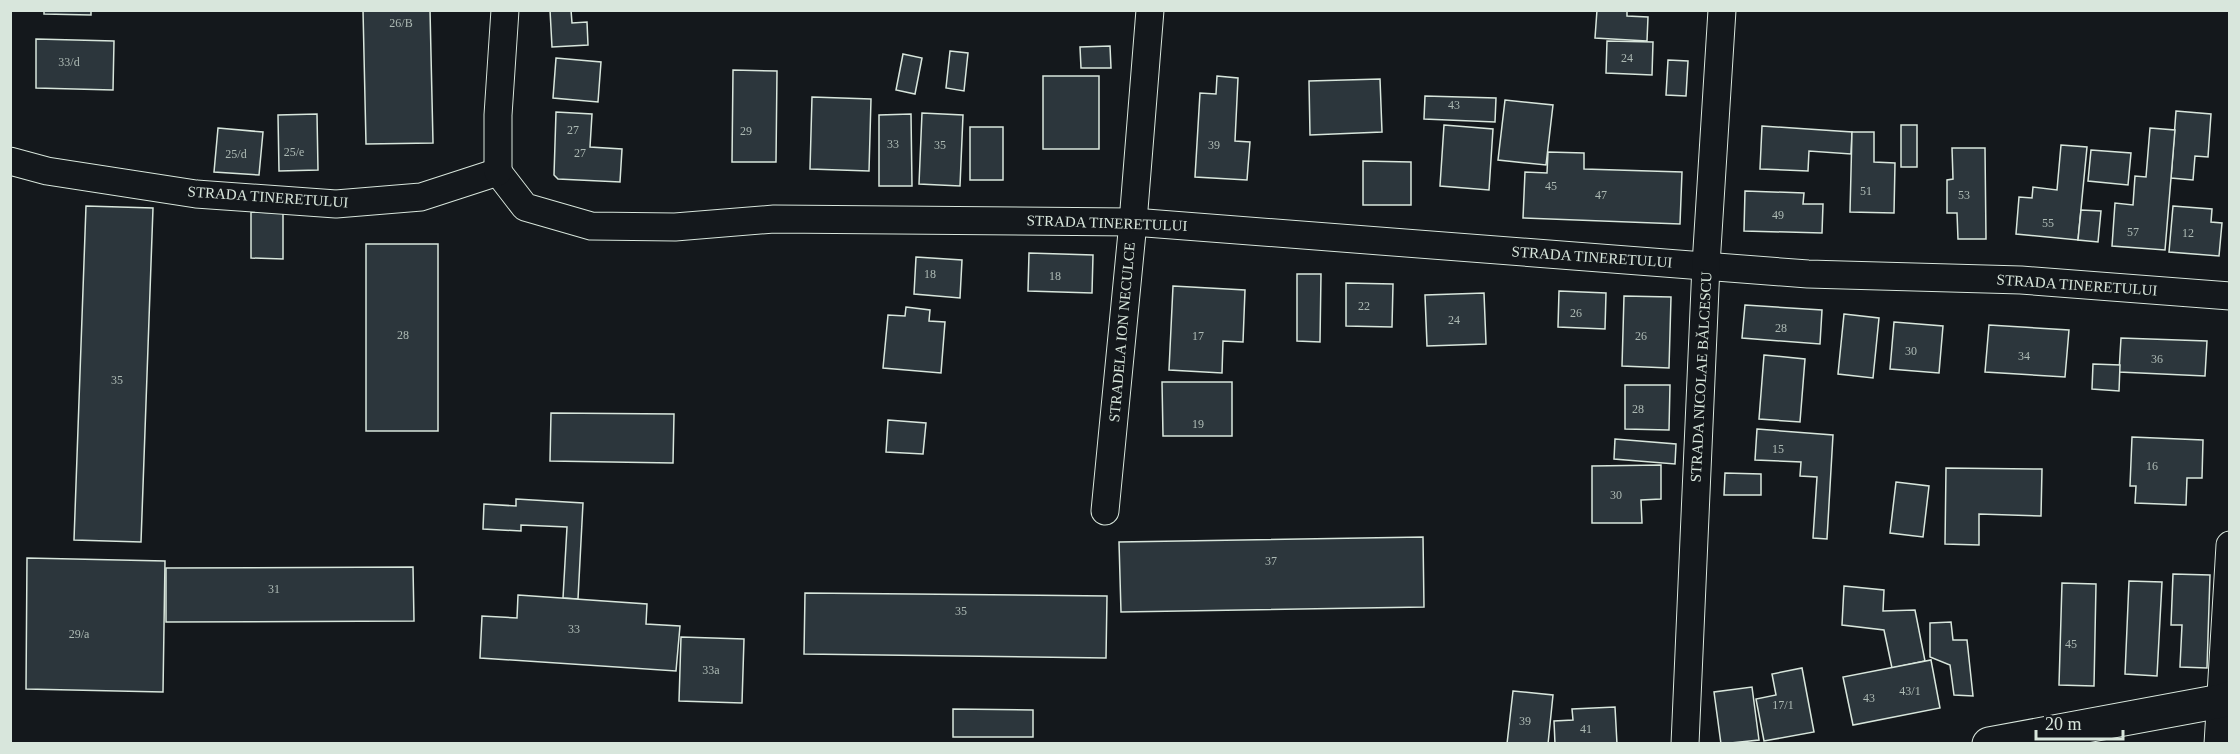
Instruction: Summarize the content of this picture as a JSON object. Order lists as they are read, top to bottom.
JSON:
{
  "streets": {
    "street": ["STRADA TINERETULUI", "STRADELA ION NECULCE", "STRADA NICOLAE BĂLCESCU"]
  },
  "crossings": [
    ["STRADA TINERETULUI", "STRADELA ION NECULCE"],
    ["STRADA TINERETULUI", "STRADA NICOLAE BĂLCESCU"]
  ],
  "house_numbers": [
    "26/B",
    "24",
    "33/d",
    "43",
    "27",
    "29",
    "33",
    "35",
    "39",
    "25/e",
    "27",
    "25/d",
    "45",
    "51",
    "47",
    "53",
    "49",
    "55",
    "57",
    "12",
    "18",
    "18",
    "22",
    "26",
    "24",
    "28",
    "28",
    "17",
    "26",
    "30",
    "34",
    "36",
    "35",
    "28",
    "19",
    "15",
    "16",
    "30",
    "37",
    "31",
    "35",
    "33",
    "29/a",
    "45",
    "33a",
    "43/1",
    "43",
    "17/1",
    "39",
    "41"
  ],
  "scale_bar": "20 m"
}
